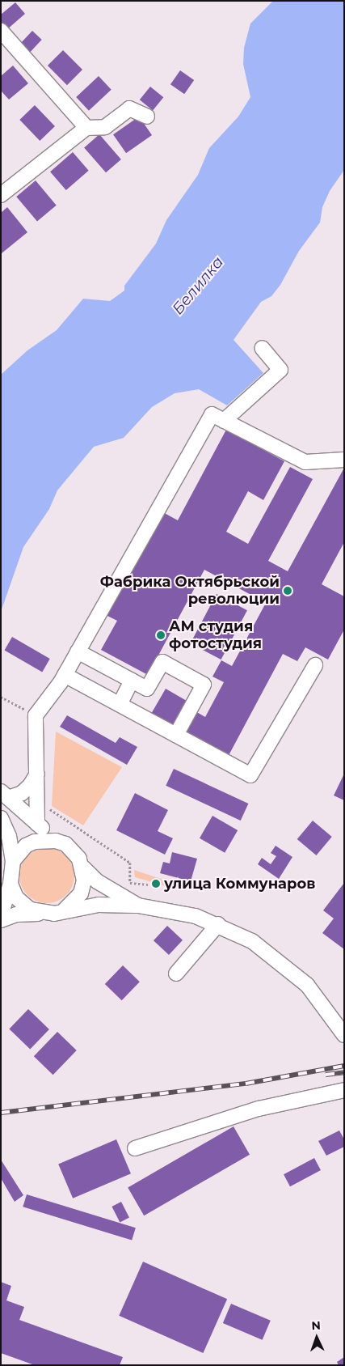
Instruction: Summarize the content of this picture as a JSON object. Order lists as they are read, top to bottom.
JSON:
{
  "water": ["Белилка"],
  "places": ["Фабрика Октябрьской революции", "АМ студия фотостудия", "улица Коммунаров"],
  "north": "top"
}
